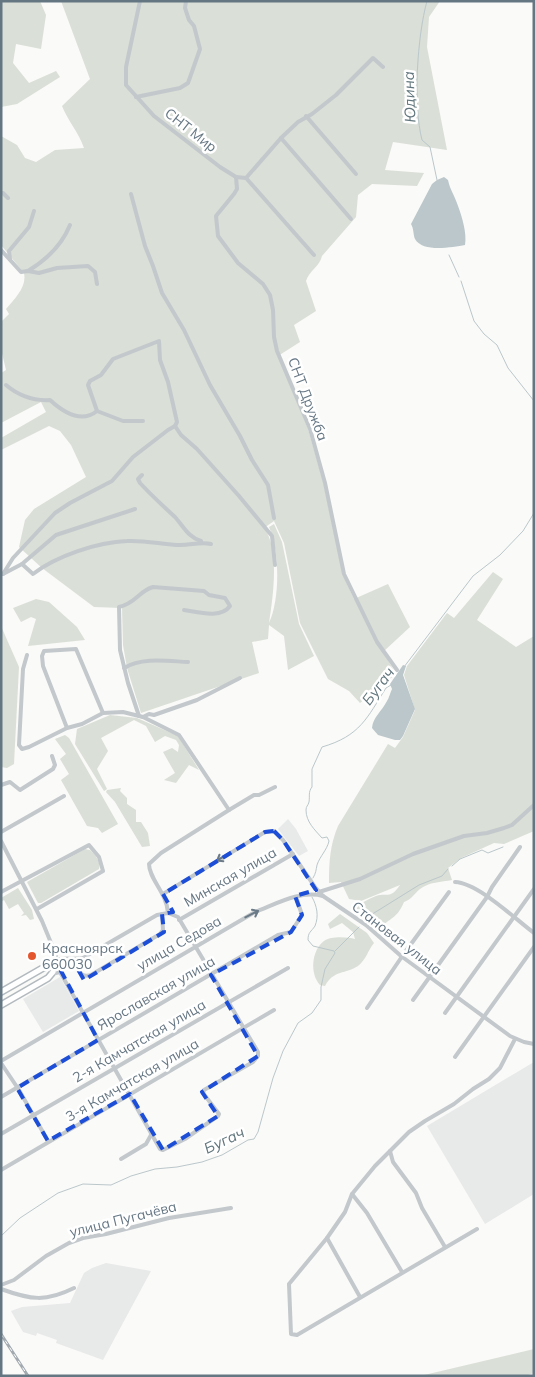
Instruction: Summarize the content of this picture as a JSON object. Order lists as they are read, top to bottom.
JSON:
{
  "streets": {
    "street": [
      "СНТ Мир",
      "СНТ Дружба",
      "Минская улица",
      "Становая улица",
      "улица Седова",
      "Ярославская улица",
      "2-я Камчатская улица",
      "3-я Камчатская улица",
      "улица Пугачёва"
    ]
  },
  "crossings": [
    ["СНТ Мир", "СНТ Дружба"],
    ["Минская улица", "Становая улица"],
    ["Становая улица", "улица Седова"],
    ["улица Седова", "Ярославская улица"]
  ],
  "water": ["Юдина", "Бугач"],
  "places": ["Красноярск 660030"]
}
